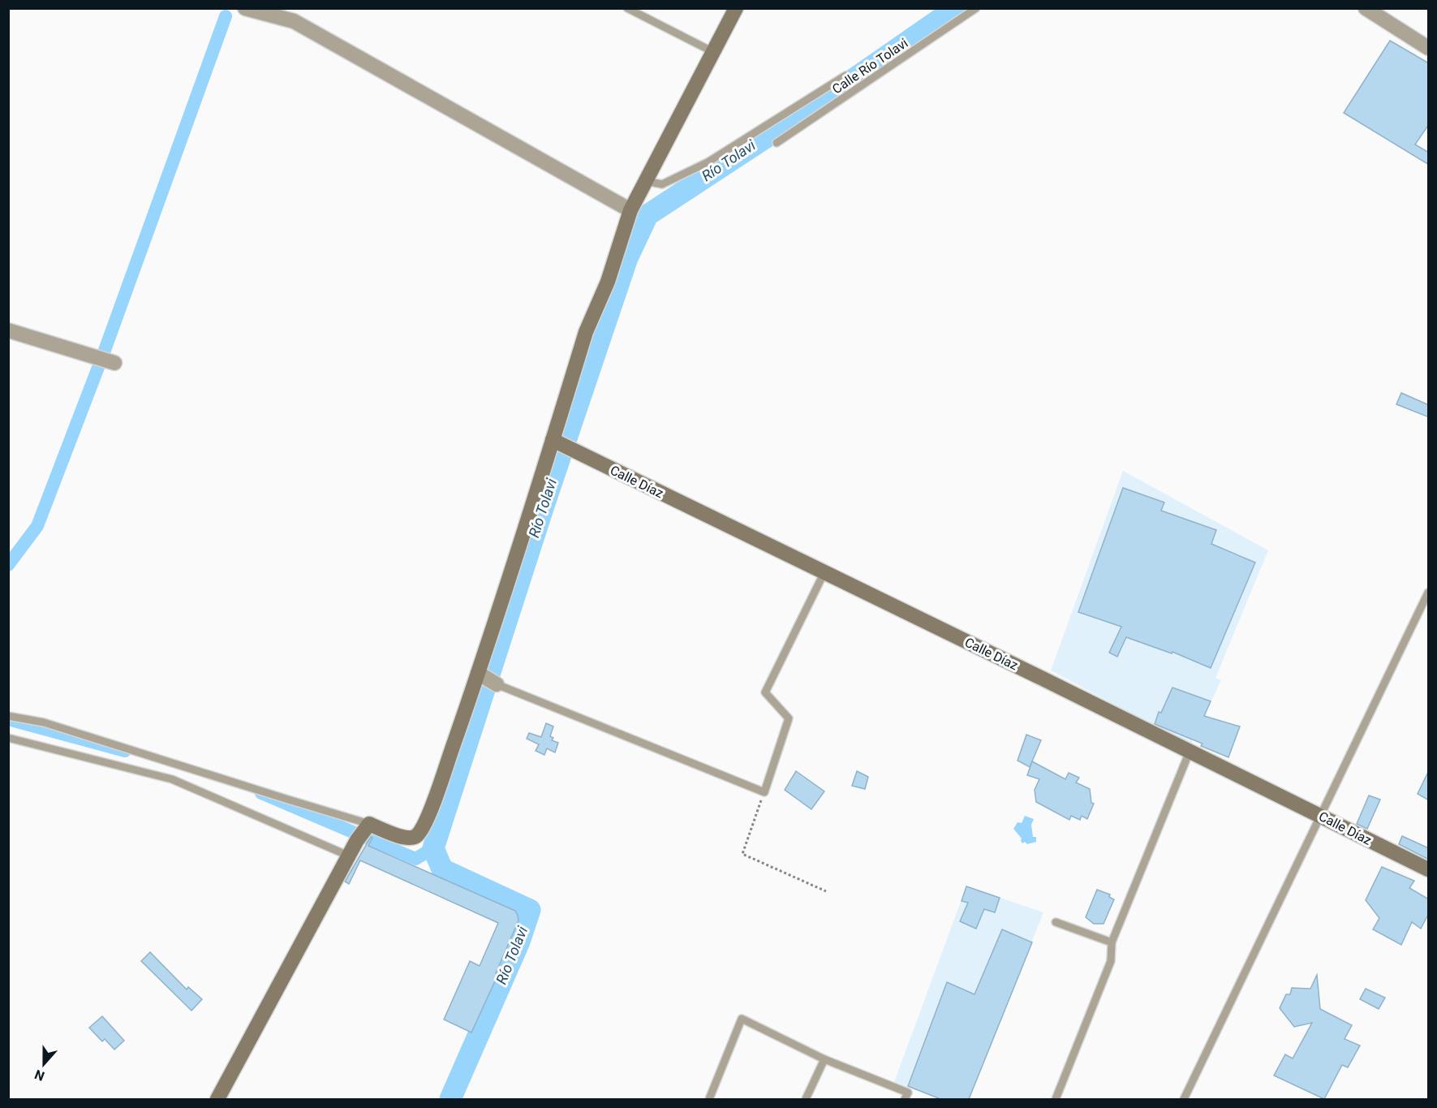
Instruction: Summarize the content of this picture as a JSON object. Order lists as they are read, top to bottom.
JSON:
{
  "streets": {
    "street": ["Calle Díaz"],
    "lane": ["Calle Río Tolavi"]
  },
  "water": ["Río Tolavi"],
  "north": "bottom"
}
